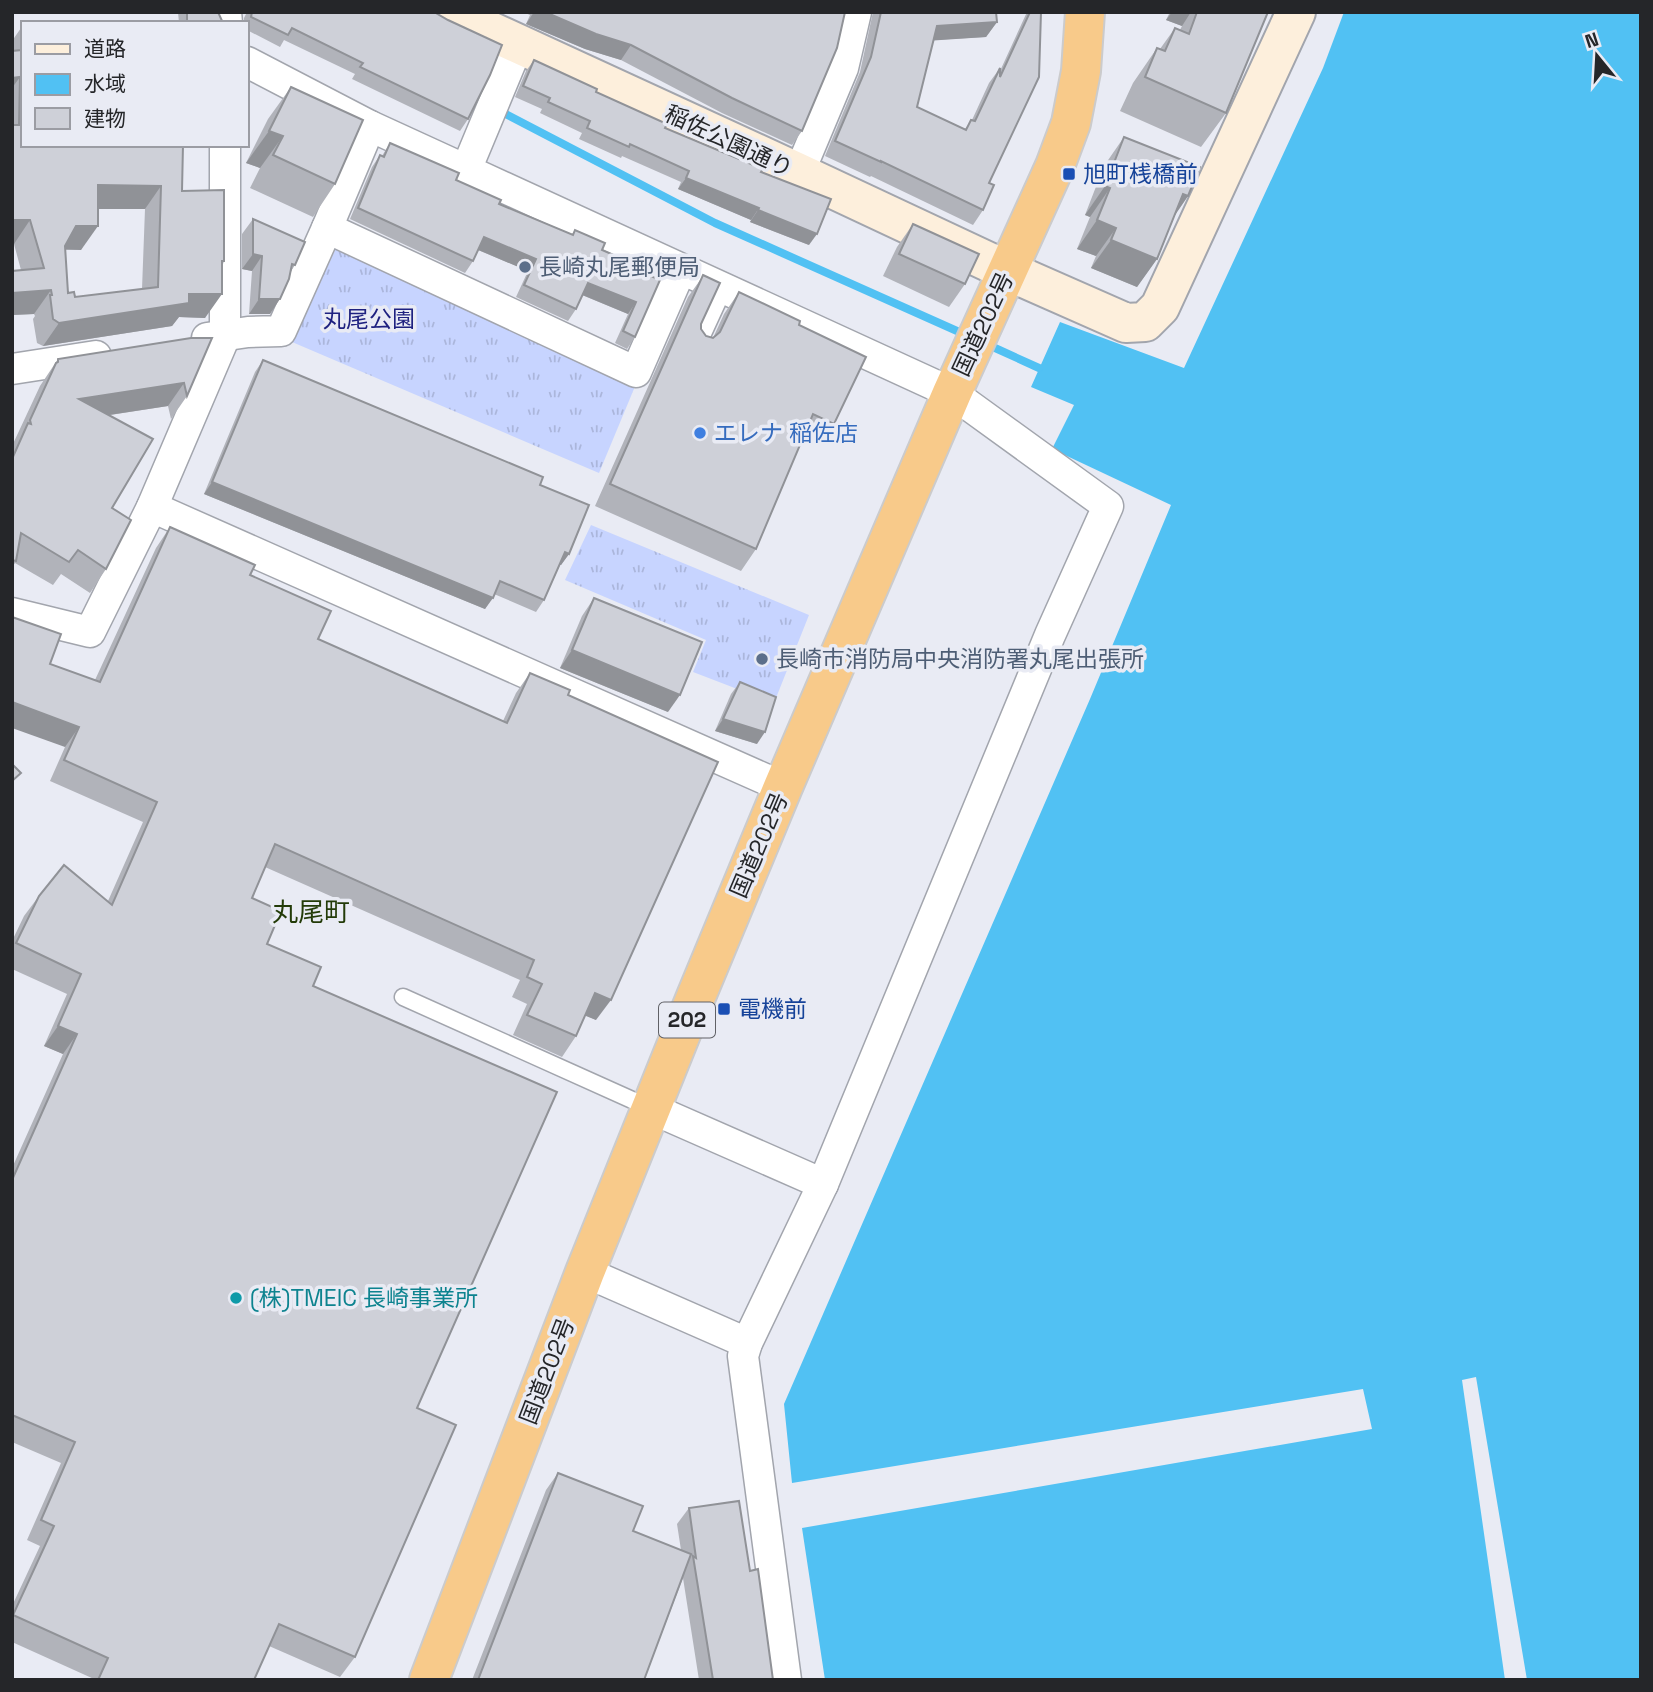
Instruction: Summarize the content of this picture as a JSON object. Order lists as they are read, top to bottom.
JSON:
{
  "streets": {
    "highway": ["国道202号", "202"],
    "street": ["稲佐公園通り"]
  },
  "crossings": [
    ["稲佐公園通り", "国道202号"]
  ],
  "districts": ["丸尾町"],
  "parks": ["丸尾公園"],
  "places": {
    "transit": ["旭町桟橋前", "電機前"],
    "other": [
      "長崎丸尾郵便局",
      "エレナ 稲佐店",
      "長崎市消防局中央消防署丸尾出張所",
      "(株)TMEIC 長崎事業所"
    ]
  },
  "legend": ["道路", "水域", "建物"],
  "north": "top"
}
